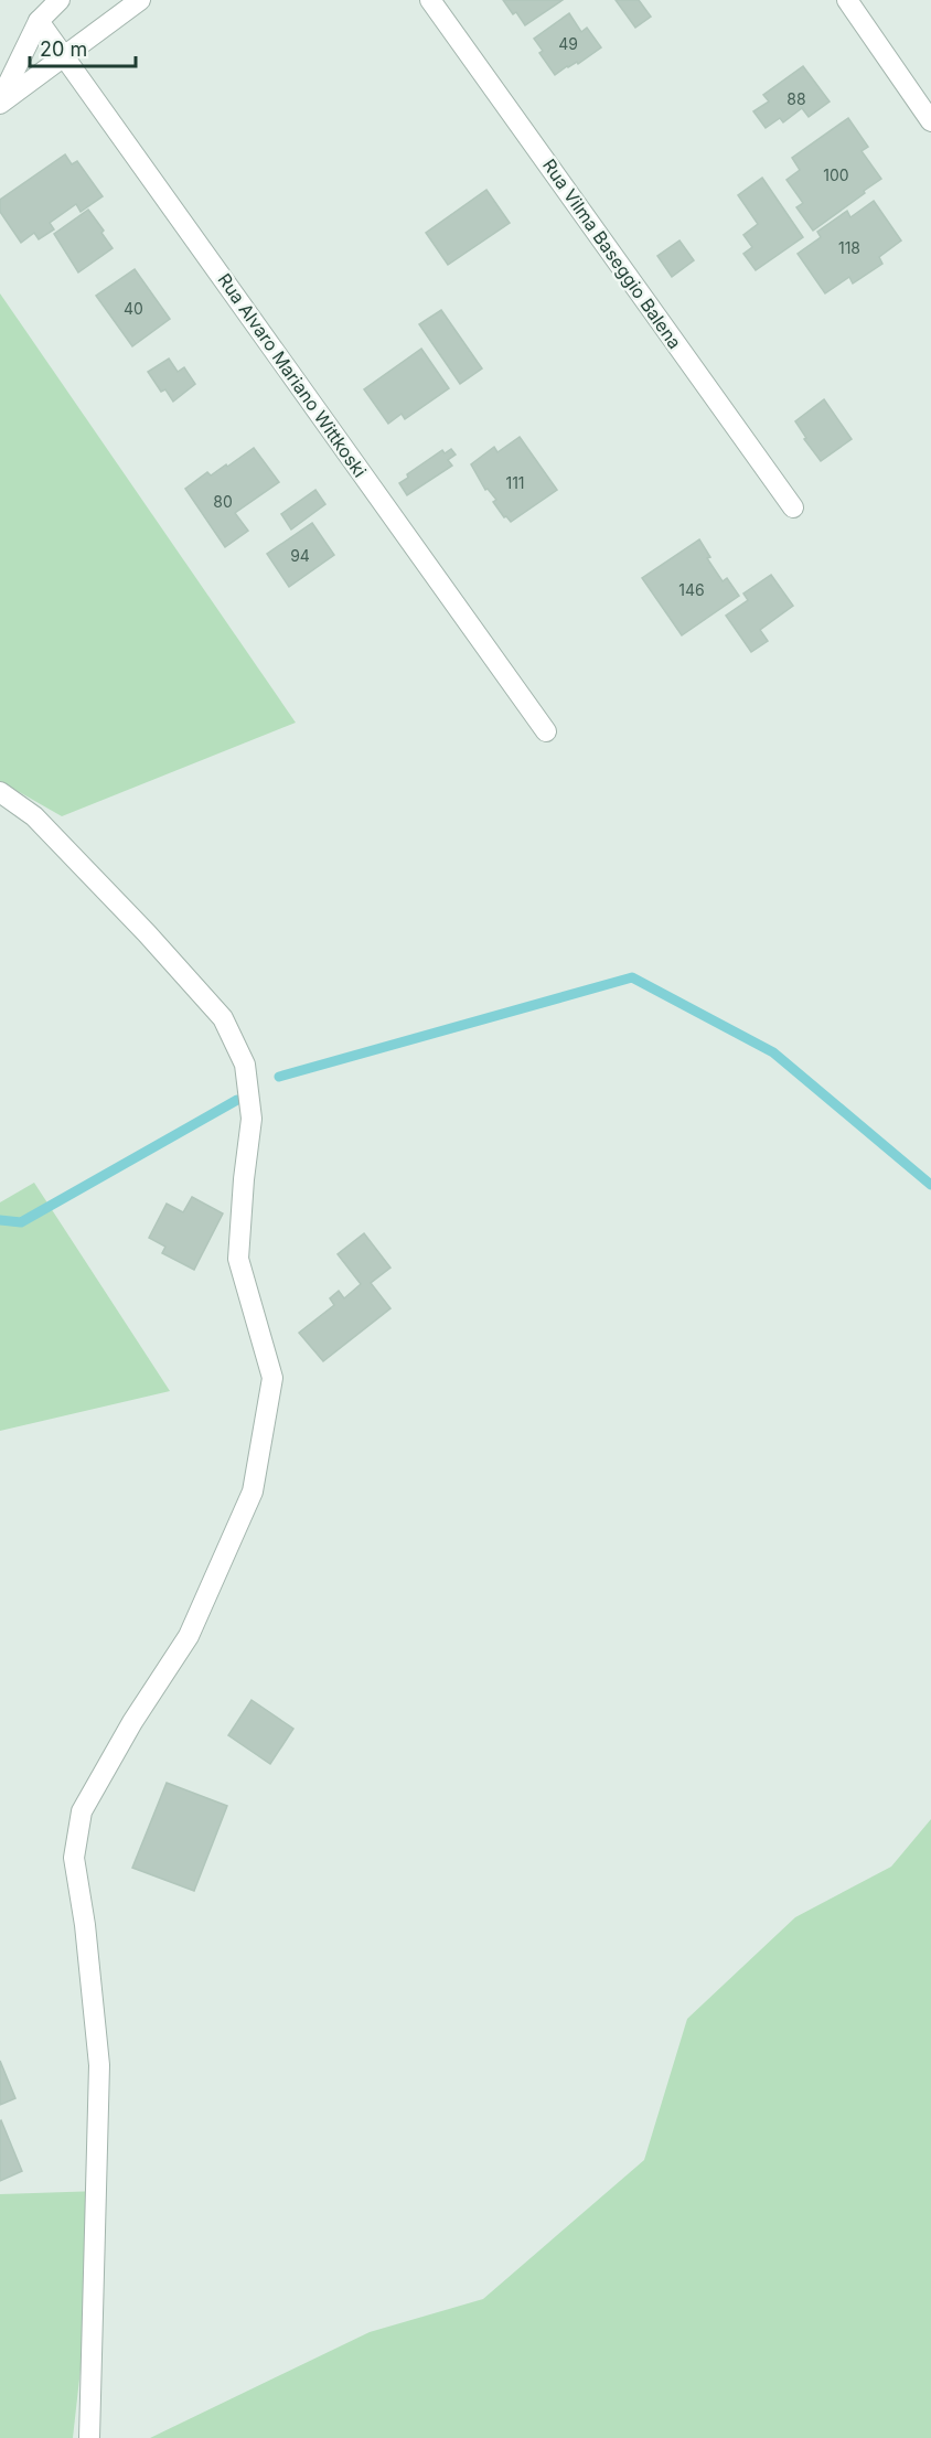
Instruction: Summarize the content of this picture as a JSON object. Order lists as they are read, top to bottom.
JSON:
{
  "streets": {
    "street": ["Rua Vilma Baseggio Balena", "Rua Alvaro Mariano Wittkoski"]
  },
  "house_numbers": [
    "49",
    "88",
    "100",
    "118",
    "40",
    "111",
    "80",
    "94",
    "146"
  ],
  "scale_bar": "20 m"
}
